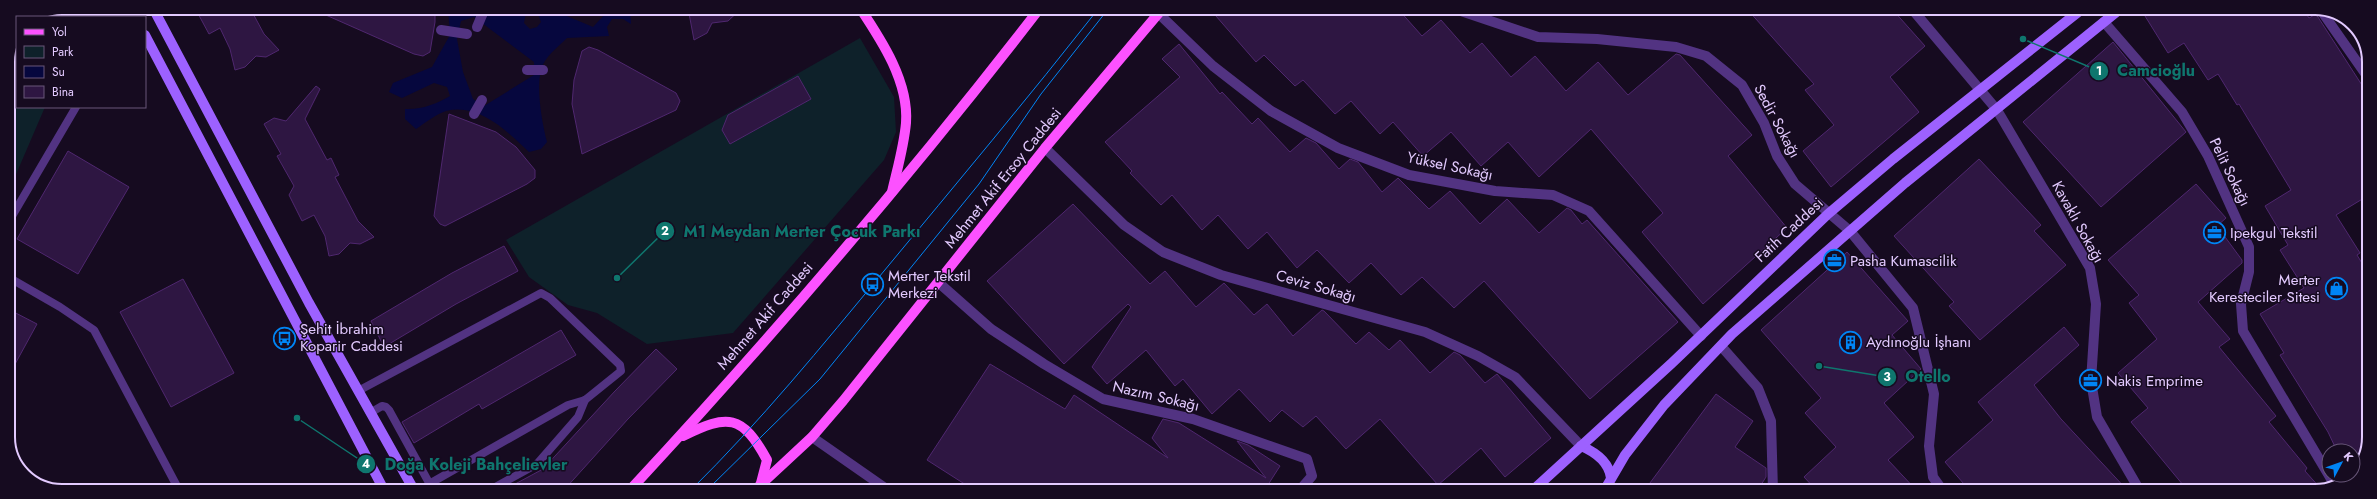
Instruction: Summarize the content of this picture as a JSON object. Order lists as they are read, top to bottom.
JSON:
{
  "streets": {
    "main road": ["Mehmet Akif Ersoy Caddesi", "Fatih Caddesi", "Mehmet Akif Caddesi"],
    "street": [
      "Sedir Sokağı",
      "Yüksel Sokağı",
      "Pelit Sokağı",
      "Kavaklı Sokağı",
      "Ceviz Sokağı",
      "Nazım Sokağı"
    ]
  },
  "crossings": [
    ["Sedir Sokağı", "Fatih Caddesi"],
    ["Yüksel Sokağı", "Fatih Caddesi"],
    ["Mehmet Akif Ersoy Caddesi", "Ceviz Sokağı"],
    ["Mehmet Akif Ersoy Caddesi", "Nazım Sokağı"],
    ["Kavaklı Sokağı", "Fatih Caddesi"],
    ["Fatih Caddesi", "Ceviz Sokağı"]
  ],
  "places": {
    "other": [
      "Camcioğlu",
      "M1 Meydan Merter Çocuk Parkı",
      "Otello",
      "Doğa Koleji Bahçelievler"
    ],
    "office": ["Ipekgul Tekstil", "Pasha Kumascilik", "Nakis Emprime"],
    "bus stop": ["Merter Tekstil Merkezi", "Şehit İbrahim Koparir Caddesi"],
    "shop": ["Merter Keresteciler Sitesi"],
    "building": ["Aydınoğlu İşhanı"]
  },
  "legend": [
    "Yol",
    "Park",
    "Su",
    "Bina"
  ],
  "north": "top right"
}
